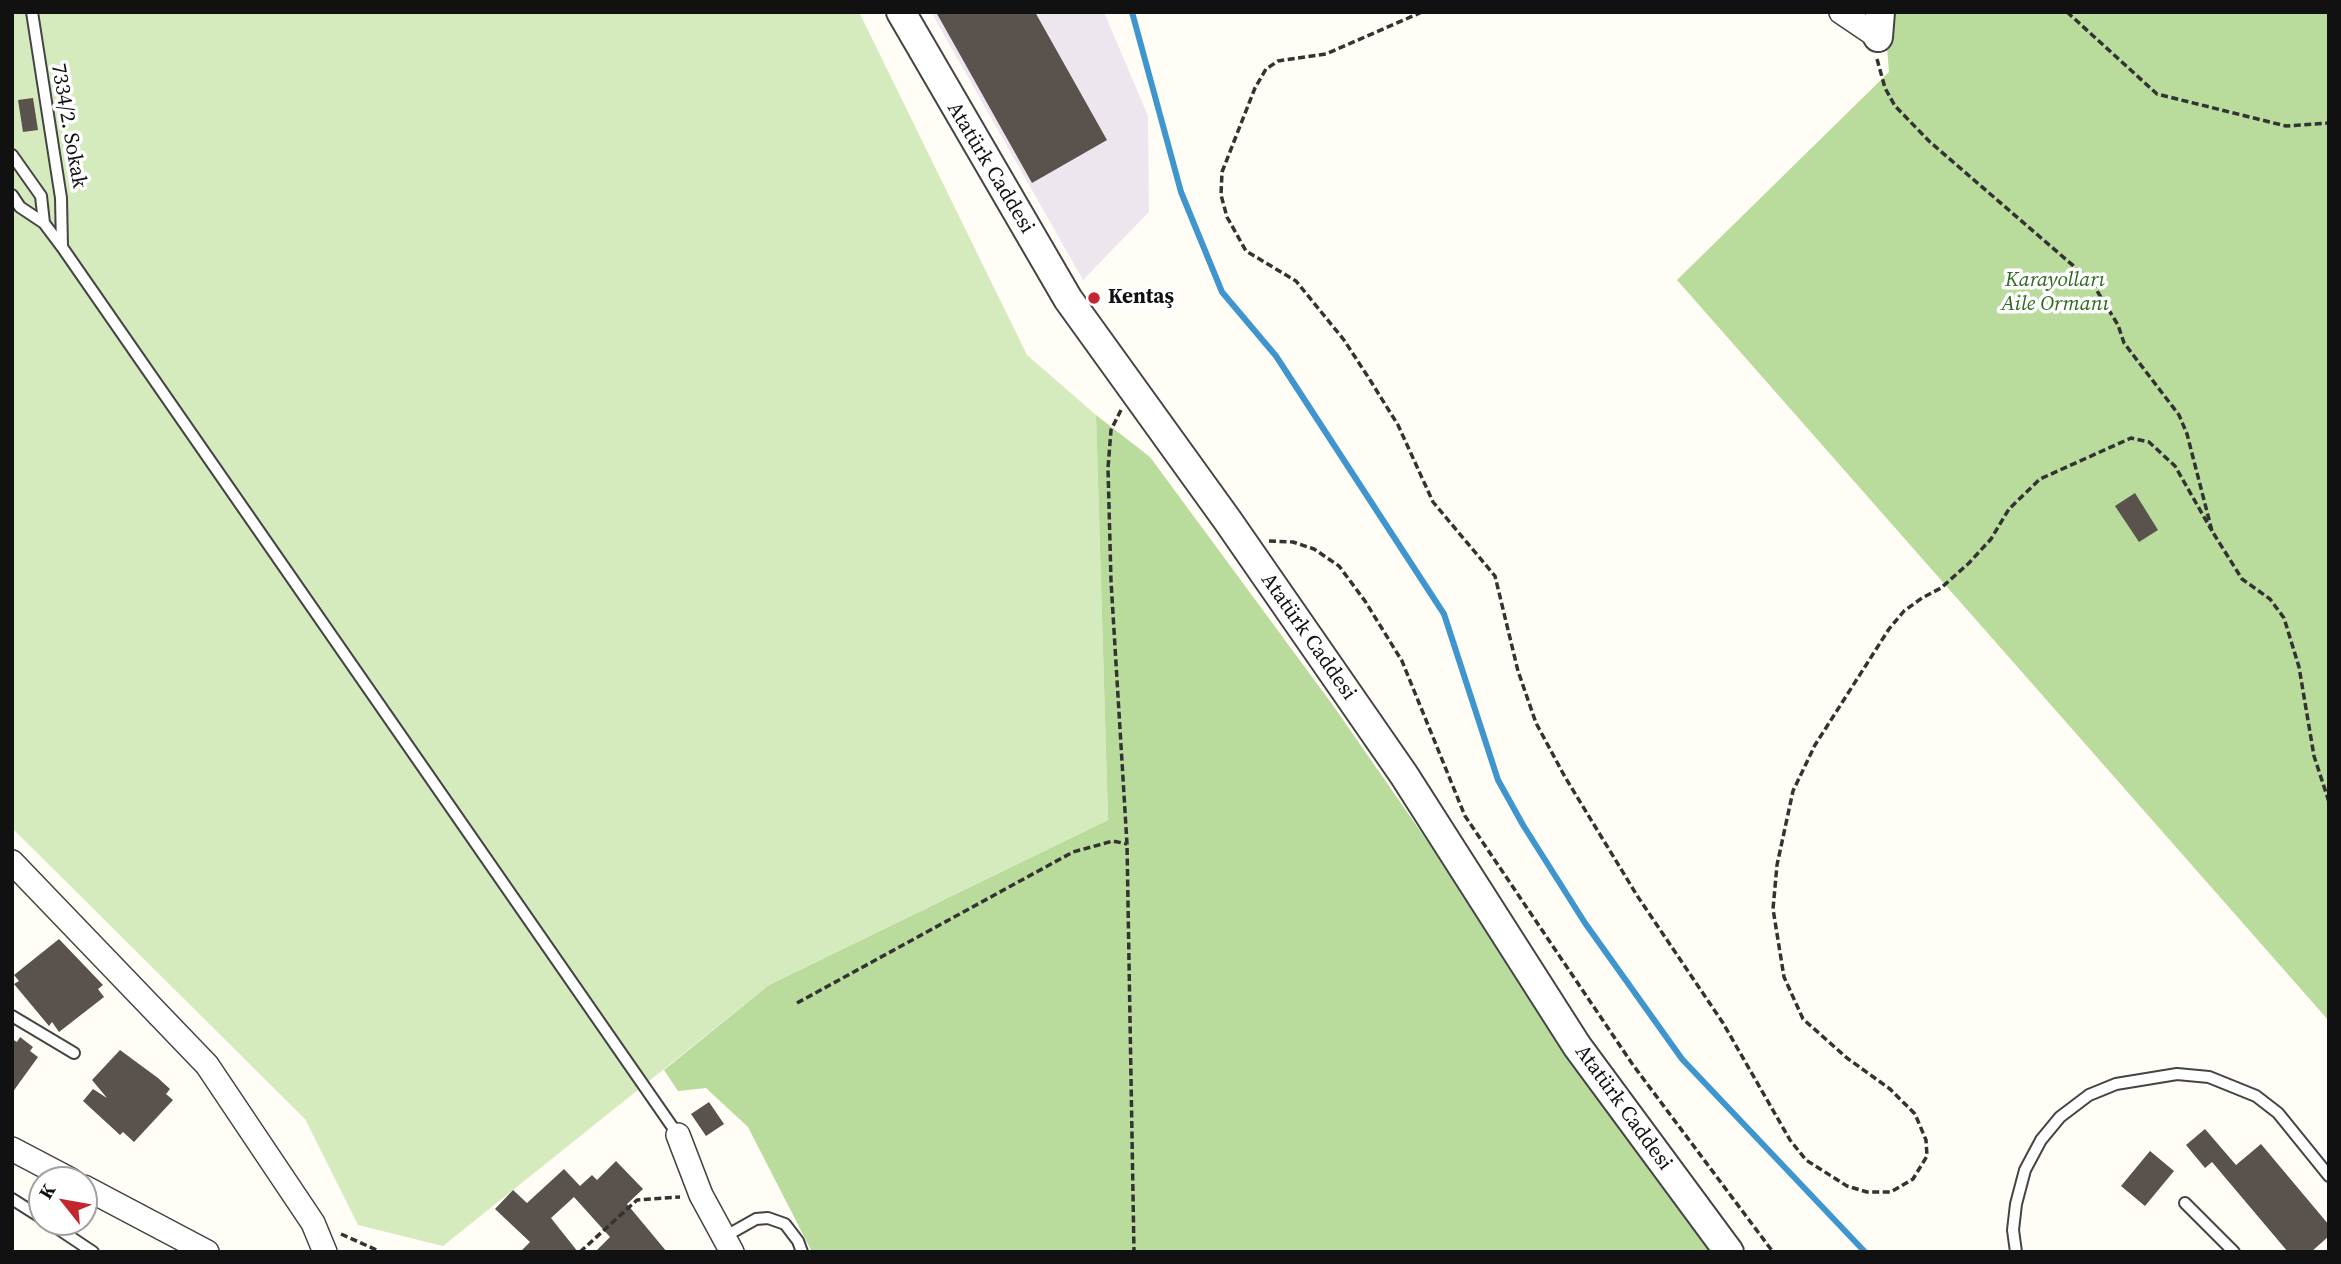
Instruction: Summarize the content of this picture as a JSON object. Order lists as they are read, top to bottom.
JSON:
{
  "streets": {
    "street": ["Atatürk Caddesi"],
    "lane": ["7334/2. Sokak"]
  },
  "parks": ["Karayolları Aile Ormanı"],
  "places": ["Kentaş"],
  "north": "top left"
}
